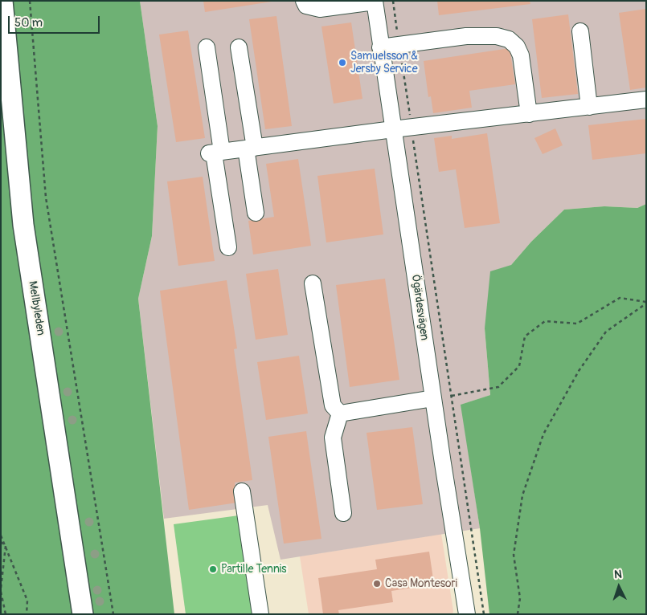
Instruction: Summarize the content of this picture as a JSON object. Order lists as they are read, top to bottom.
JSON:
{
  "streets": {
    "main road": ["Mellbyleden"],
    "street": ["Ögärdesvägen"]
  },
  "places": ["Samuelsson & Jersby Service", "Partille Tennis", "Casa Montesori"],
  "scale_bar": "50 m",
  "north": "top"
}
